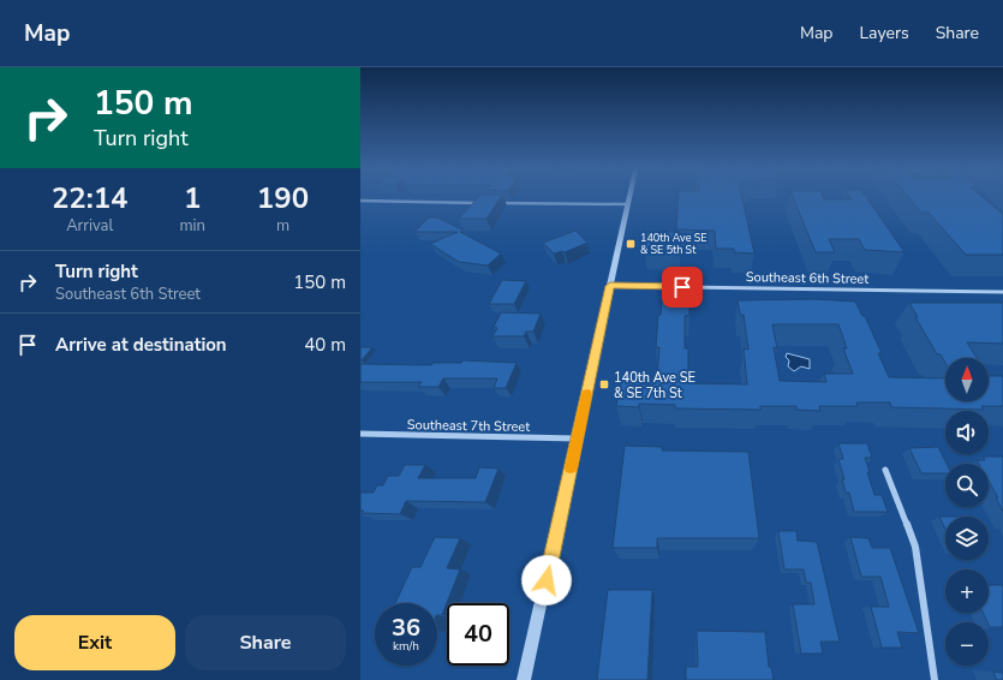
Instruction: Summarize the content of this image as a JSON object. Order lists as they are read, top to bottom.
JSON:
{
  "streets": {
    "street": ["Southeast 6th Street", "Southeast 7th Street"]
  },
  "places": {
    "transit": ["140th Ave SE & SE 5th St", "140th Ave SE & SE 7th St"]
  },
  "north": "top",
  "page": {
    "header": "Map",
    "nav": ["Map", "Layers", "Share"],
    "turn": ["150 m", "Turn right"],
    "eta": [
      "22:14",
      "Arrival",
      "1",
      "min",
      "190",
      "m"
    ],
    "list": [
      {
        "name": "Turn right",
        "note": "Southeast 6th Street",
        "value": "150 m"
      },
      {
        "name": "Arrive at destination",
        "value": "40 m"
      }
    ],
    "map_buttons": ["+", "−"],
    "speed": "36 km/h",
    "limit": "40",
    "buttons": ["Exit", "Share"]
  }
}
